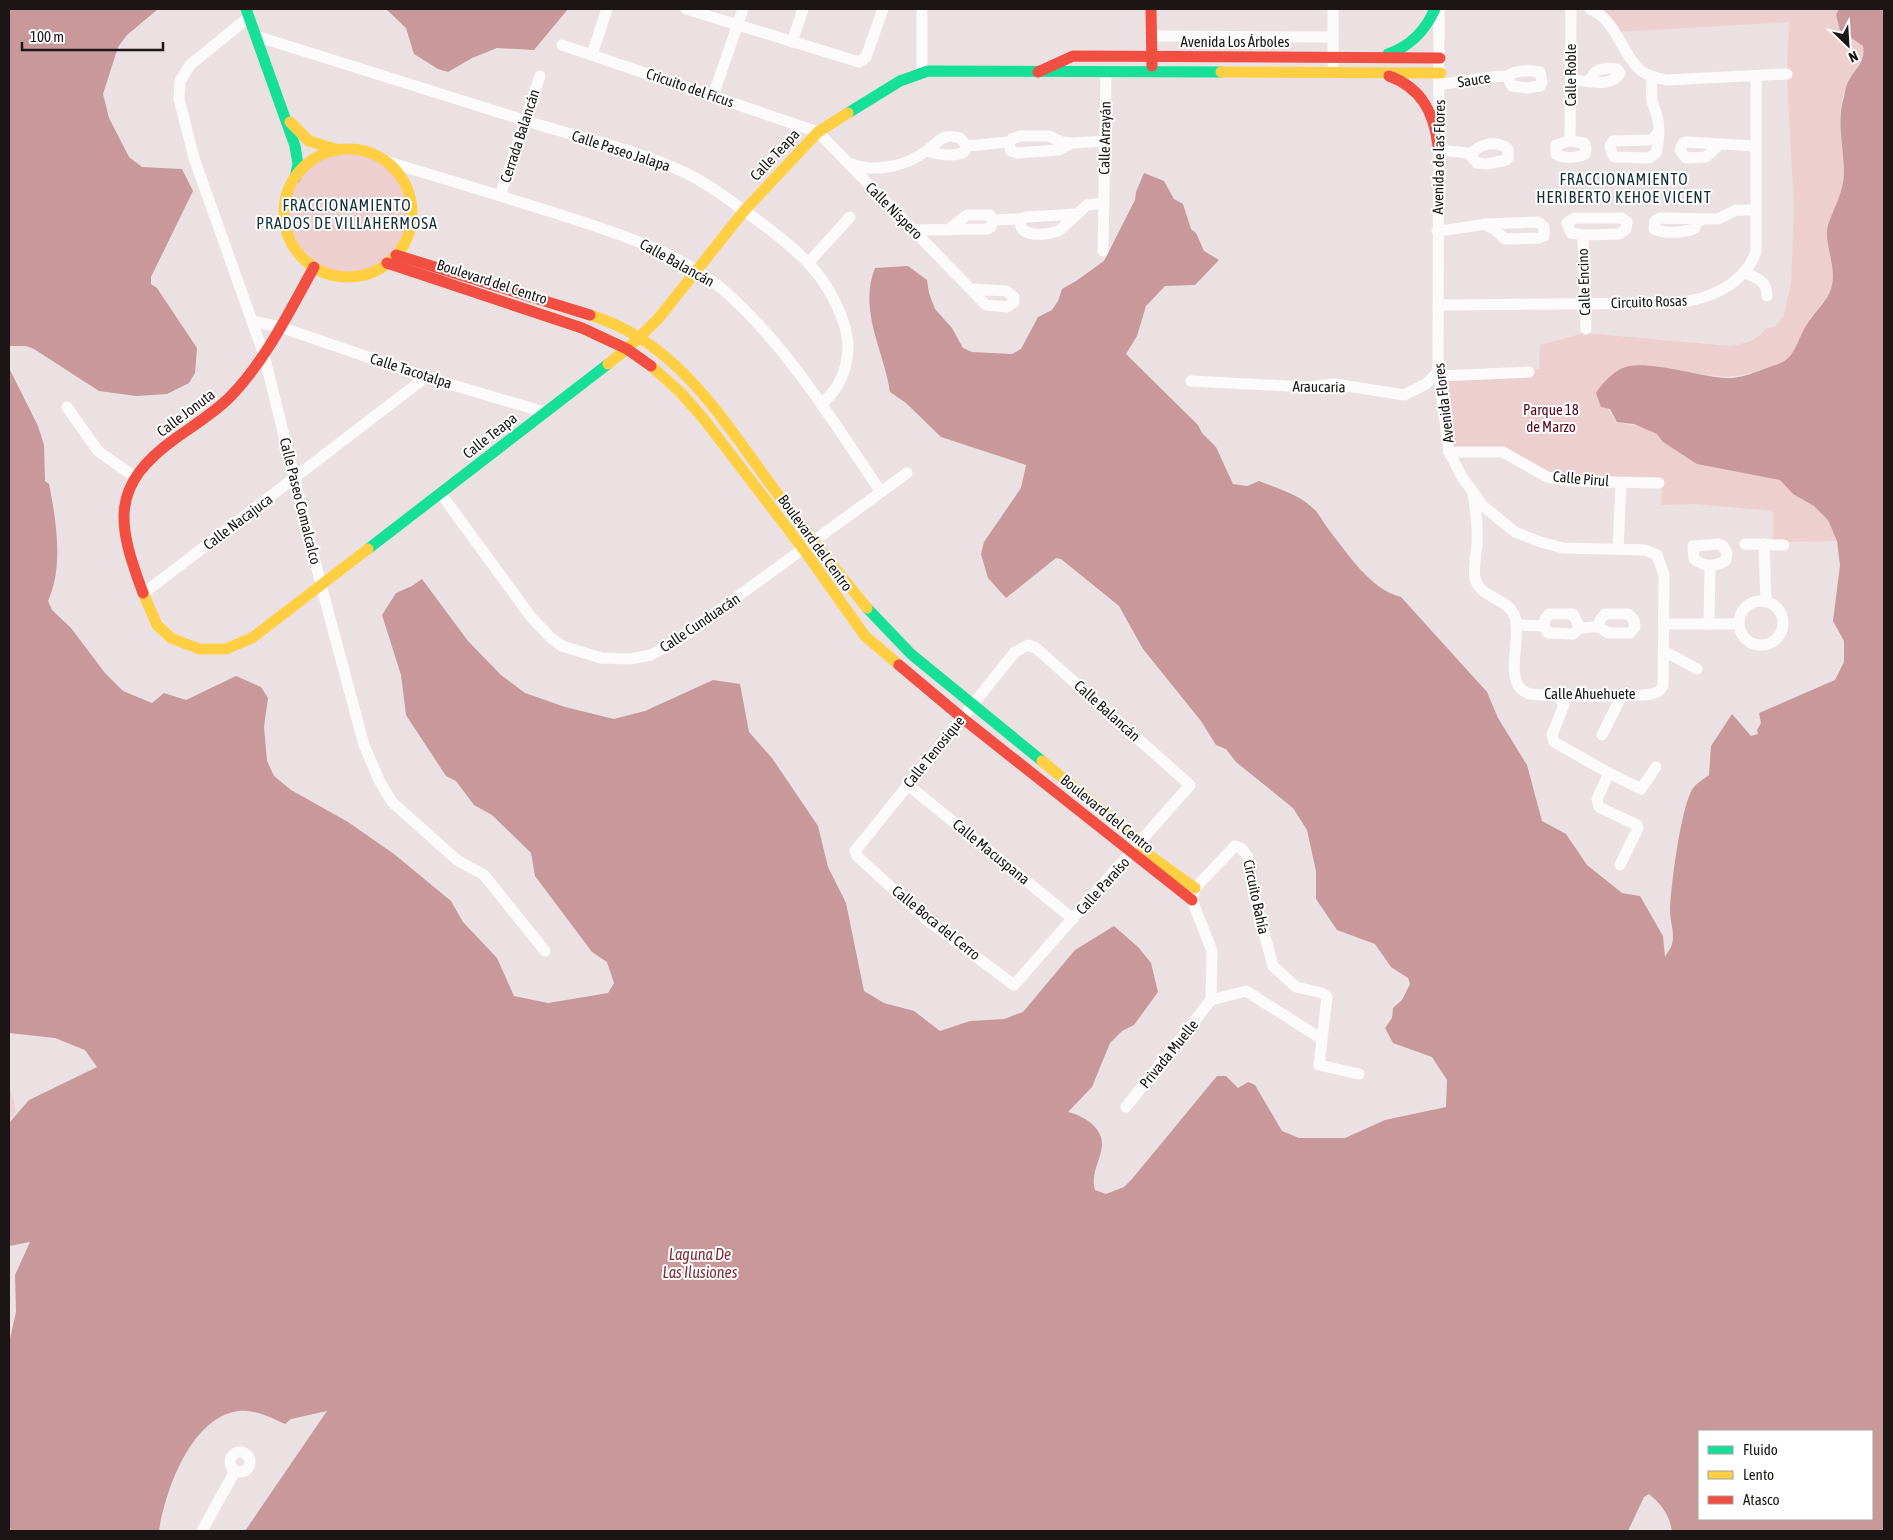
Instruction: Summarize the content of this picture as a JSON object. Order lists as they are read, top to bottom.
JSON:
{
  "streets": {
    "street": [
      "Avenida Los Árboles",
      "Calle Roble",
      "Sauce",
      "Cricuito del Ficus",
      "Cerrada Balancán",
      "Calle Arrayán",
      "Calle Paseo Jalapa",
      "Calle Teapa",
      "Avenida de las Flores",
      "Calle Níspero",
      "Calle Balancán",
      "Boulevard del Centro",
      "Calle Encino",
      "Circuito Rosas",
      "Calle Tacotalpa",
      "Araucaria",
      "Avenida Flores",
      "Calle Jonuta",
      "Calle Pirul",
      "Calle Paseo Comalcalco",
      "Calle Nacajuca",
      "Calle Cunduacán",
      "Calle Ahuehuete",
      "Calle Tenosique",
      "Calle Macuspana",
      "Calle Paraíso",
      "Circuito Bahía",
      "Calle Boca del Cerro",
      "Privada Muelle"
    ]
  },
  "crossings": [
    ["Avenida Los Árboles", "Sauce"],
    ["Avenida Los Árboles", "Cricuito del Ficus"],
    ["Avenida Los Árboles", "Calle Arrayán"],
    ["Avenida Los Árboles", "Calle Teapa"],
    ["Avenida Los Árboles", "Avenida de las Flores"],
    ["Avenida Los Árboles", "Calle Níspero"],
    ["Sauce", "Avenida de las Flores"],
    ["Cricuito del Ficus", "Calle Teapa"],
    ["Cricuito del Ficus", "Calle Níspero"],
    ["Cerrada Balancán", "Calle Paseo Jalapa"],
    ["Cerrada Balancán", "Calle Balancán"],
    ["Calle Paseo Jalapa", "Calle Teapa"],
    ["Calle Paseo Jalapa", "Calle Balancán"],
    ["Calle Teapa", "Calle Níspero"],
    ["Calle Teapa", "Calle Balancán"],
    ["Calle Teapa", "Boulevard del Centro"],
    ["Calle Teapa", "Calle Tacotalpa"],
    ["Calle Teapa", "Calle Jonuta"],
    ["Calle Teapa", "Calle Paseo Comalcalco"],
    ["Calle Teapa", "Calle Nacajuca"],
    ["Calle Teapa", "Calle Cunduacán"],
    ["Avenida de las Flores", "Circuito Rosas"],
    ["Avenida de las Flores", "Avenida Flores"],
    ["Calle Balancán", "Boulevard del Centro"],
    ["Calle Balancán", "Calle Jonuta"],
    ["Calle Balancán", "Calle Cunduacán"],
    ["Calle Balancán", "Calle Tenosique"],
    ["Calle Balancán", "Calle Paraíso"],
    ["Boulevard del Centro", "Calle Jonuta"],
    ["Boulevard del Centro", "Calle Cunduacán"],
    ["Boulevard del Centro", "Calle Tenosique"],
    ["Boulevard del Centro", "Calle Paraíso"],
    ["Boulevard del Centro", "Circuito Bahía"],
    ["Calle Encino", "Circuito Rosas"],
    ["Circuito Rosas", "Avenida Flores"],
    ["Calle Tacotalpa", "Calle Jonuta"],
    ["Calle Tacotalpa", "Calle Paseo Comalcalco"],
    ["Calle Tacotalpa", "Calle Nacajuca"],
    ["Araucaria", "Avenida Flores"],
    ["Avenida Flores", "Calle Pirul"],
    ["Calle Jonuta", "Calle Paseo Comalcalco"],
    ["Calle Jonuta", "Calle Nacajuca"],
    ["Calle Paseo Comalcalco", "Calle Nacajuca"],
    ["Calle Tenosique", "Calle Macuspana"],
    ["Calle Tenosique", "Calle Boca del Cerro"],
    ["Calle Macuspana", "Calle Paraíso"],
    ["Calle Paraíso", "Calle Boca del Cerro"]
  ],
  "districts": ["FRACCIONAMIENTO HERIBERTO KEHOE VICENT", "FRACCIONAMIENTO PRADOS DE VILLAHERMOSA"],
  "water": ["Laguna De Las Ilusiones"],
  "parks": ["Parque 18 de Marzo"],
  "legend": ["Fluido", "Lento", "Atasco"],
  "scale_bar": "100 m",
  "north": "bottom right"
}
